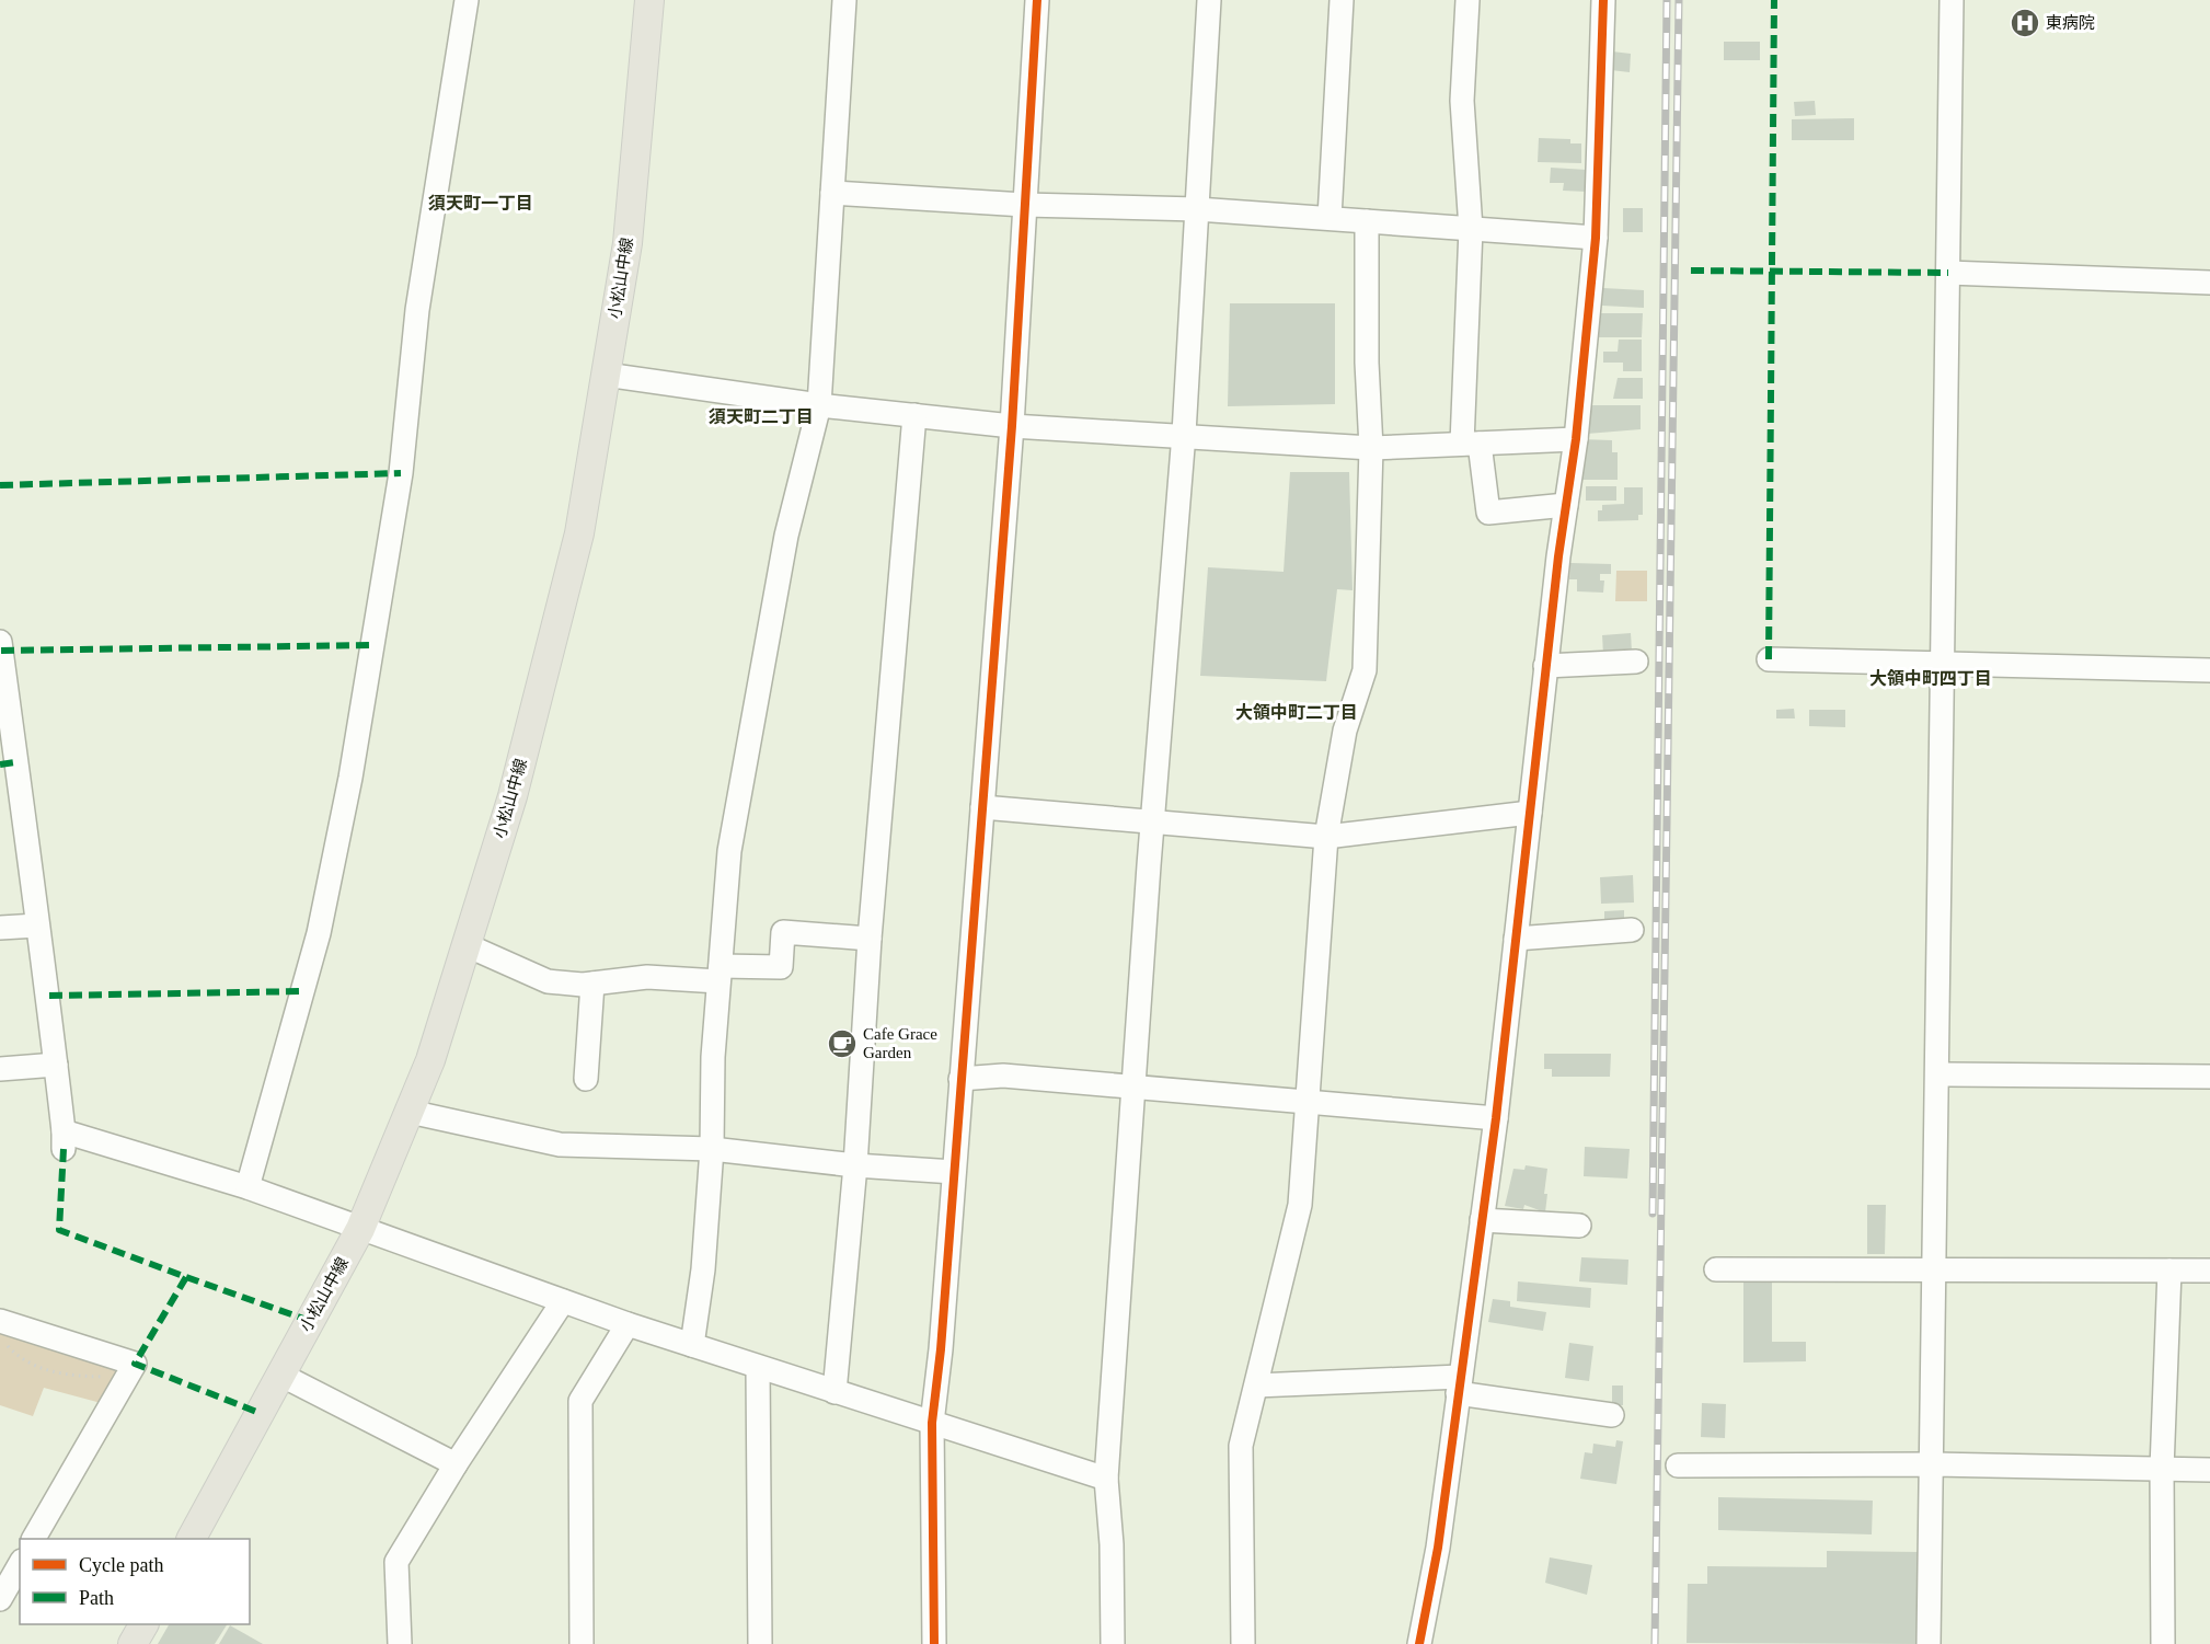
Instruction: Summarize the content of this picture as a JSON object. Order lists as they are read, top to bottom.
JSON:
{
  "streets": {
    "main road": ["小松山中線"]
  },
  "districts": [
    "須天町一丁目",
    "須天町二丁目",
    "大領中町四丁目",
    "大領中町二丁目"
  ],
  "places": {
    "hospital": ["東病院"],
    "cafe": ["Cafe Grace Garden"]
  },
  "legend": ["Cycle path", "Path"]
}
